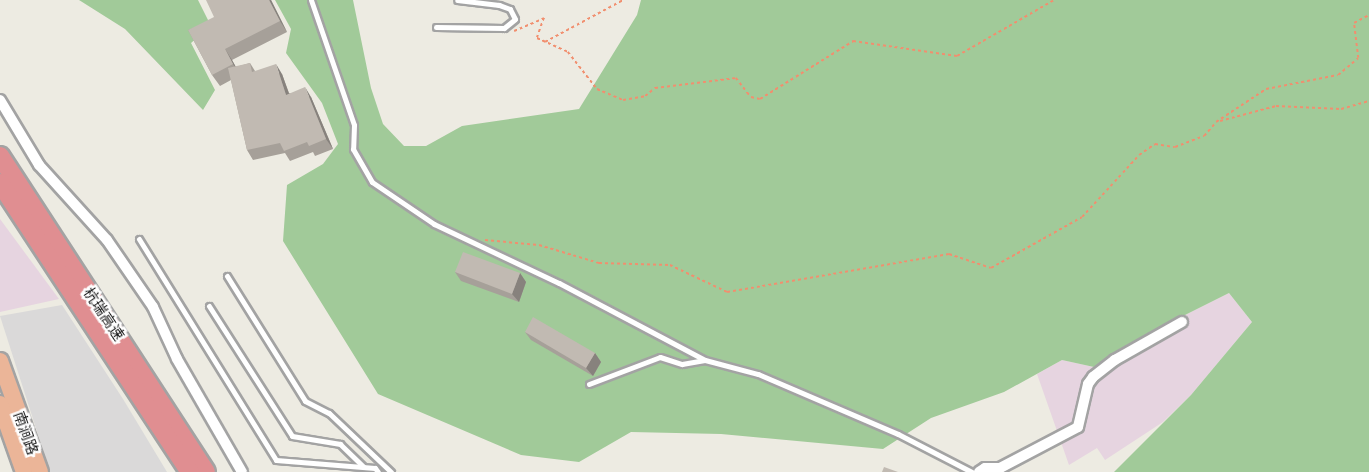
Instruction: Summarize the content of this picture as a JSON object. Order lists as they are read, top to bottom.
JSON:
{
  "streets": {
    "highway": ["杭瑞高速", "南涧路"]
  }
}
